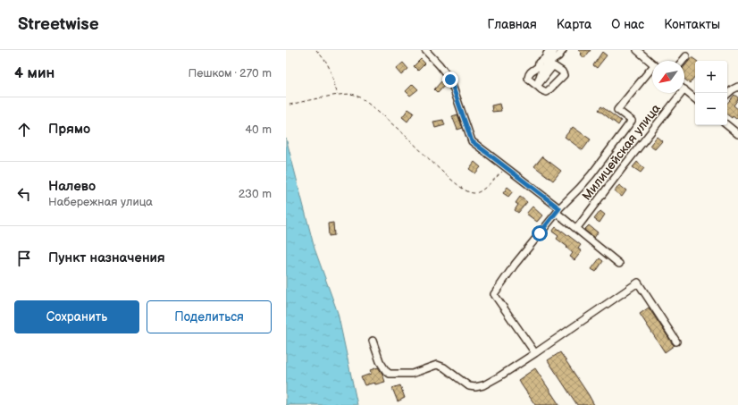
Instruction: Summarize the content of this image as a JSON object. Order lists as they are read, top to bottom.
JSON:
{
  "streets": {
    "street": ["Милицейская улица"]
  },
  "north": "bottom left",
  "page": {
    "header": "Streetwise",
    "nav": [
      "Главная",
      "Карта",
      "О нас",
      "Контакты"
    ],
    "heading": ["4 мин", "Пешком · 270 m"],
    "map_buttons": ["+", "−"],
    "list": [
      ["Прямо", "40 m"],
      ["Налево", "Набережная улица", "230 m"],
      "Пункт назначения"
    ],
    "buttons": ["Сохранить", "Поделиться"]
  }
}
